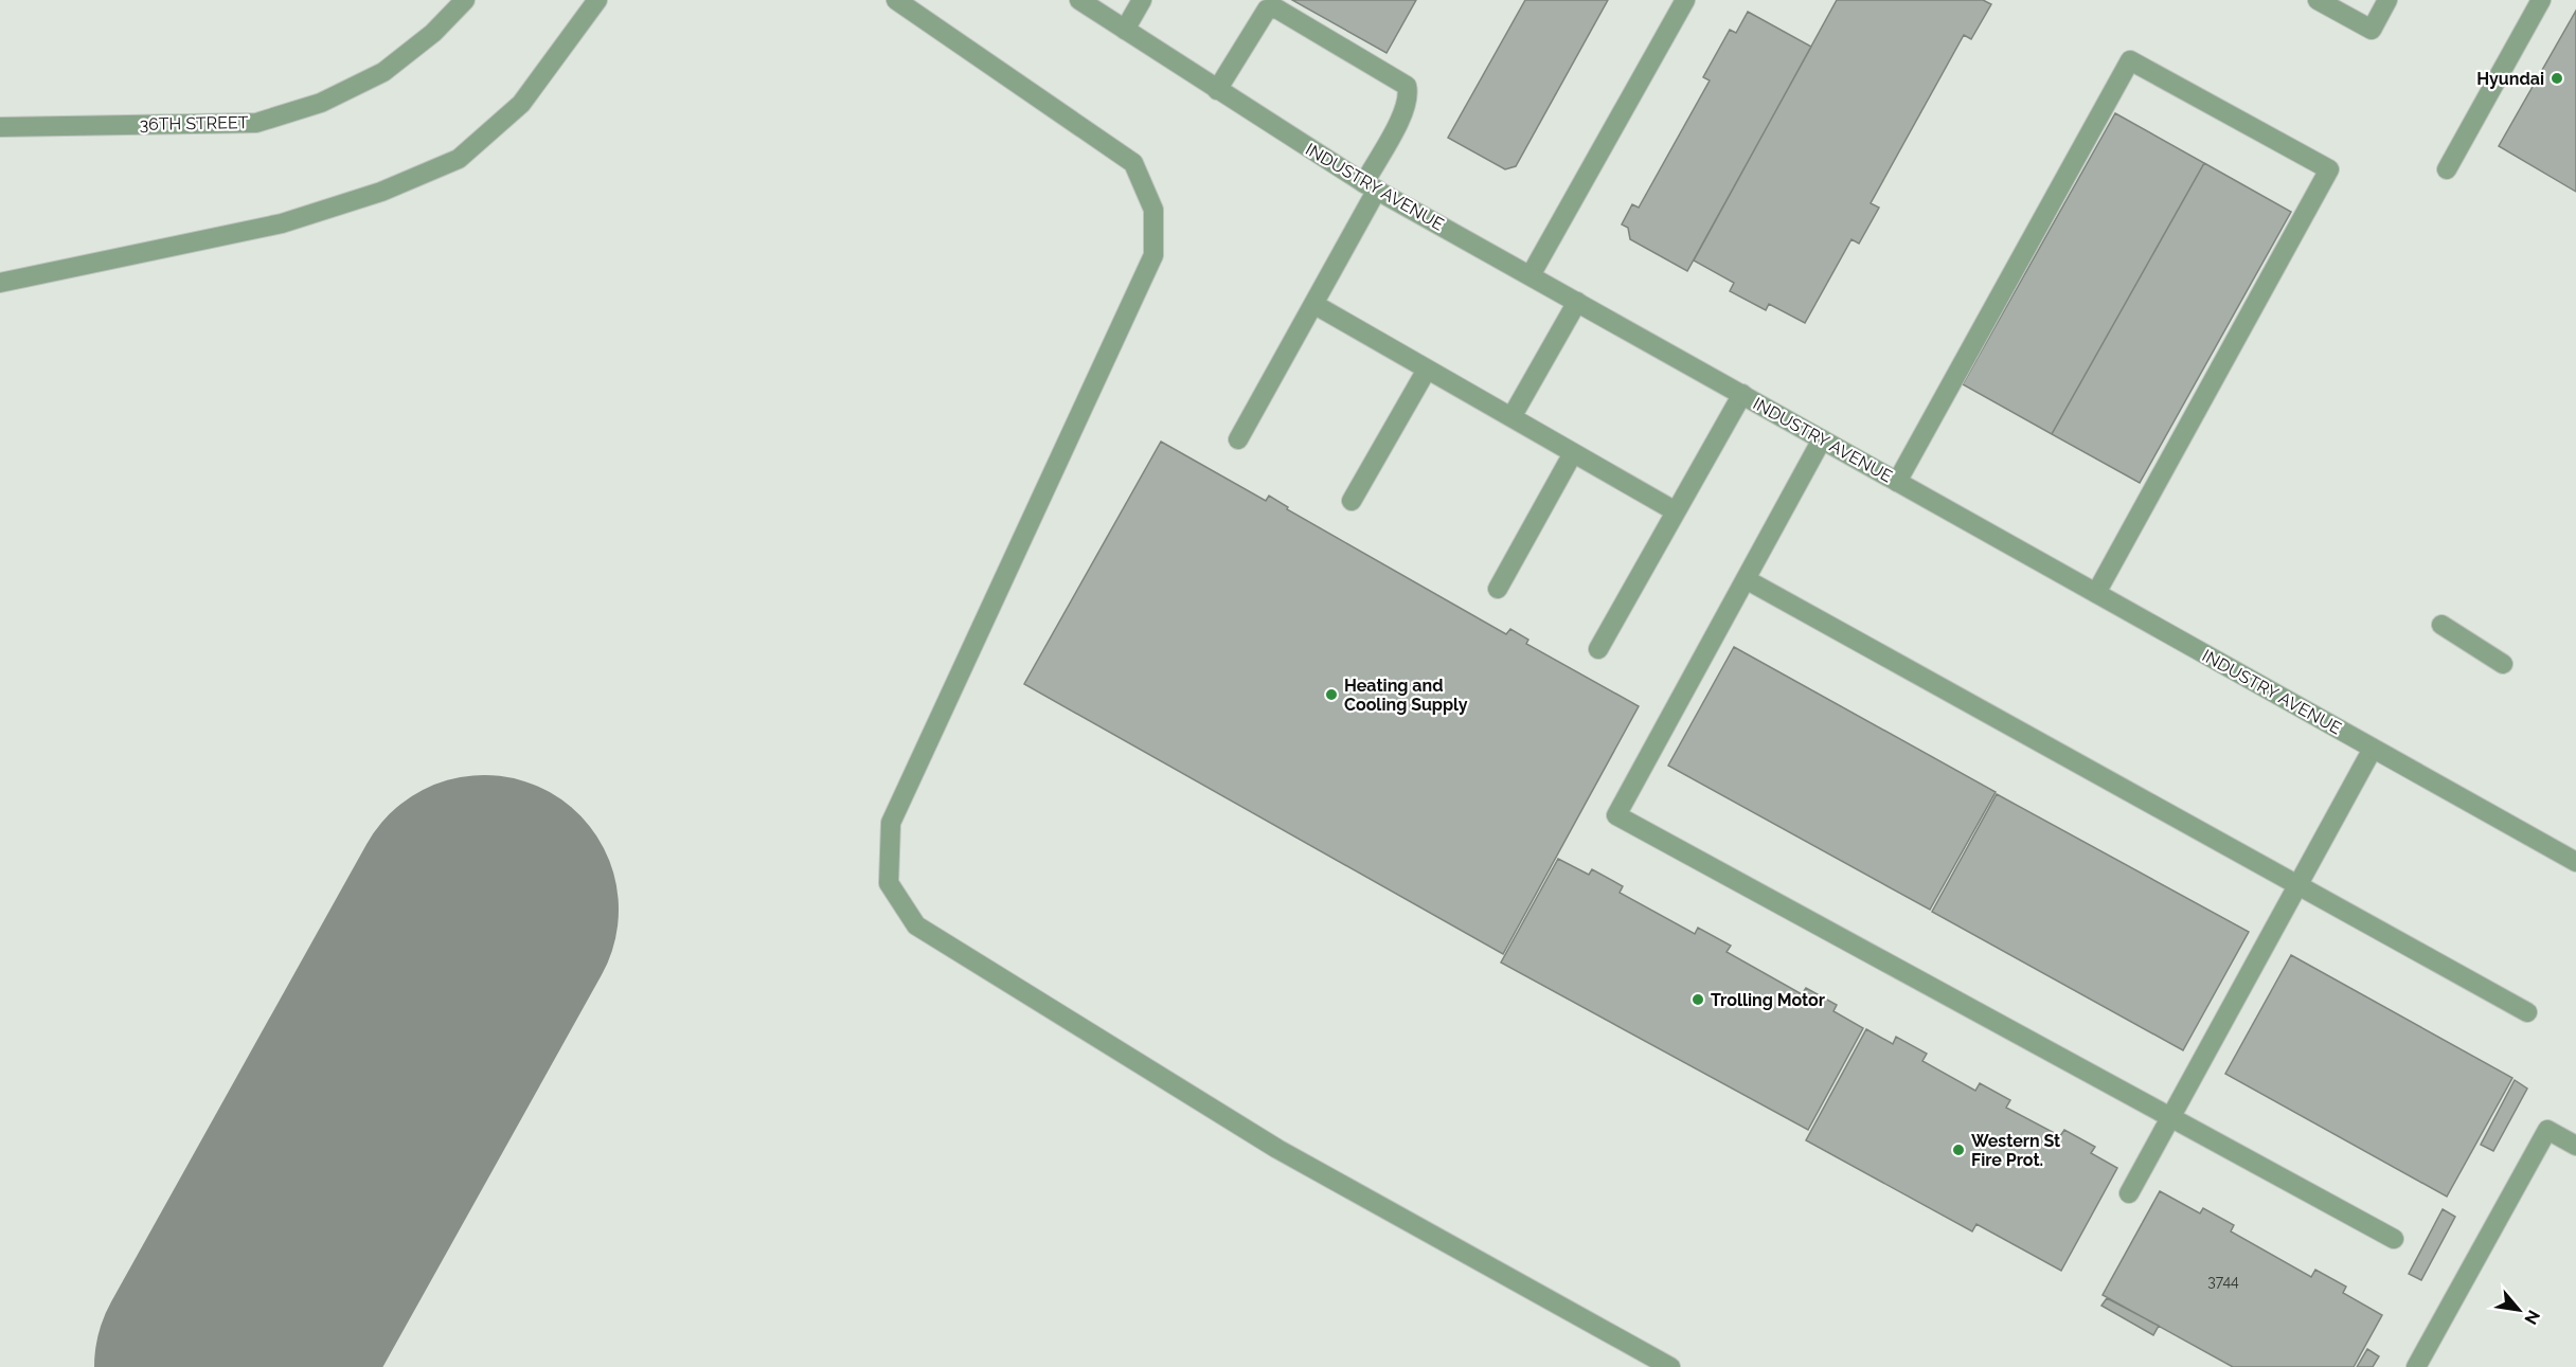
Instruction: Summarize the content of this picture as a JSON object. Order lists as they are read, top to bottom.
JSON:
{
  "streets": {
    "street": ["36TH STREET", "INDUSTRY AVENUE"]
  },
  "places": [
    "Hyundai",
    "Heating and Cooling Supply",
    "Trolling Motor",
    "Western St Fire Prot."
  ],
  "house_numbers": ["3744"],
  "north": "bottom right"
}
